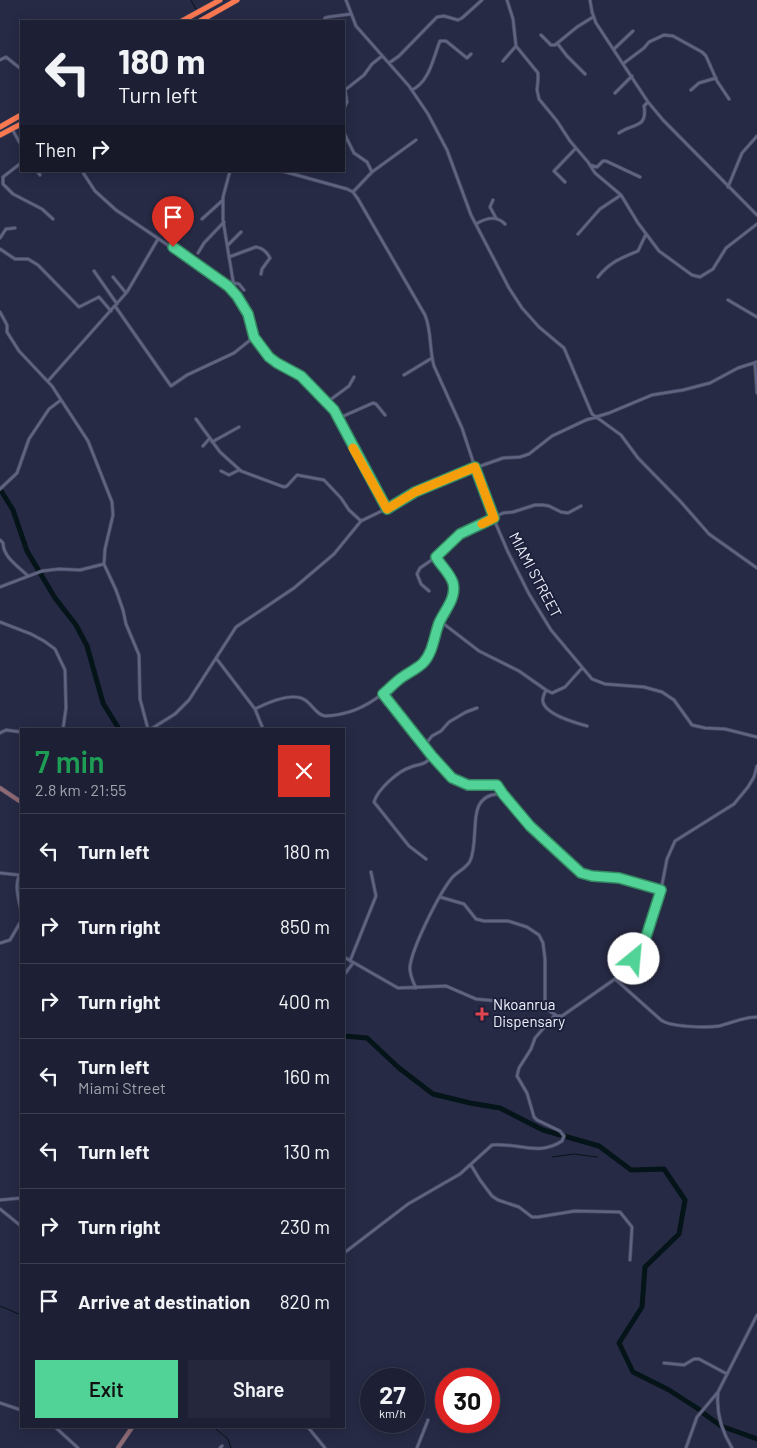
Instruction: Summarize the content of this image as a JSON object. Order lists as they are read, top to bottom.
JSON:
{
  "streets": {
    "street": ["MIAMI STREET"]
  },
  "places": {
    "health": ["Nkoanrua Dispensary"]
  },
  "page": {
    "turn": ["180 m", "Turn left"],
    "then": "Then",
    "heading": ["7 min", "2.8 km · 21:55"],
    "list": [
      {
        "name": "Turn left",
        "value": "180 m"
      },
      {
        "name": "Turn right",
        "value": "850 m"
      },
      {
        "name": "Turn right",
        "value": "400 m"
      },
      {
        "name": "Turn left",
        "note": "Miami Street",
        "value": "160 m"
      },
      {
        "name": "Turn left",
        "value": "130 m"
      },
      {
        "name": "Turn right",
        "value": "230 m"
      },
      {
        "name": "Arrive at destination",
        "value": "820 m"
      }
    ],
    "buttons": ["Exit", "Share"],
    "speed": "27 km/h",
    "limit": "30"
  }
}
